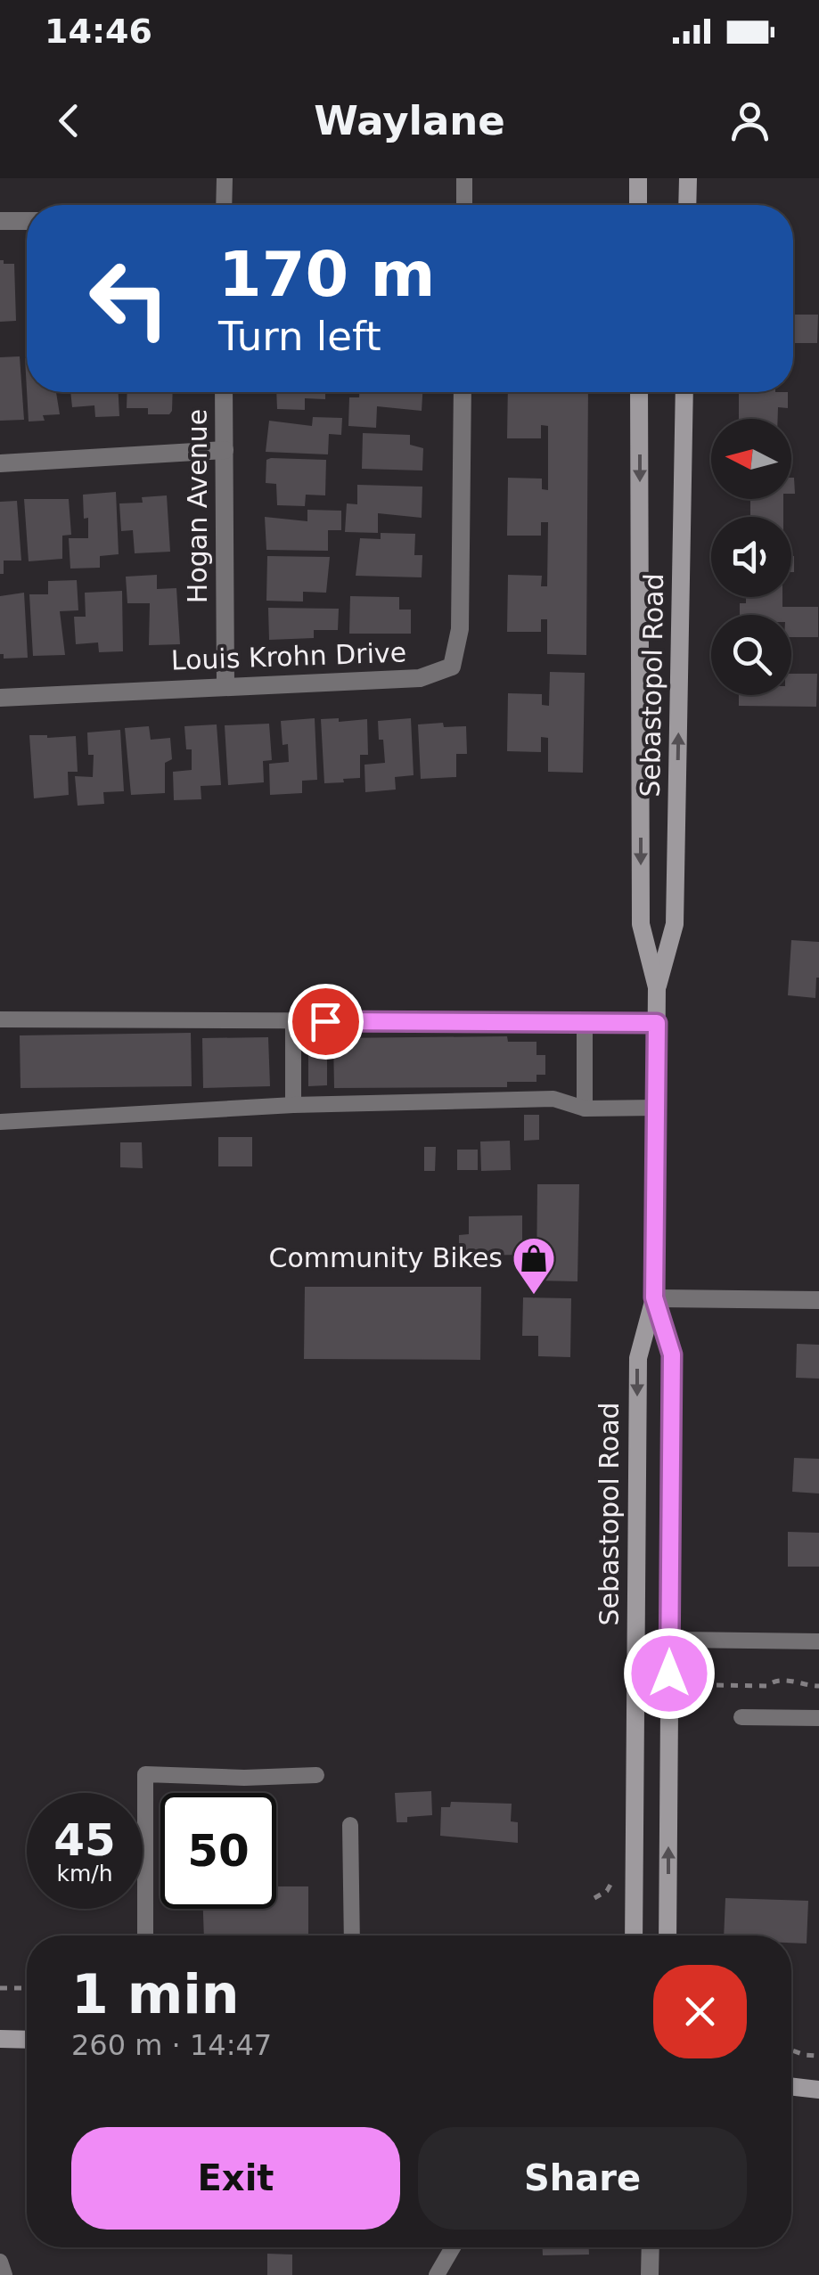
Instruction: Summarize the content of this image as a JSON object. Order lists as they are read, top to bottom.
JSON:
{
  "streets": {
    "main road": ["Sebastopol Road"],
    "street": ["Hogan Avenue", "Louis Krohn Drive"]
  },
  "crossings": [
    ["Hogan Avenue", "Louis Krohn Drive"]
  ],
  "places": {
    "shop": ["Community Bikes"]
  },
  "north": "left",
  "page": {
    "status": "14:46",
    "header": "Waylane",
    "turn": ["170 m", "Turn left"],
    "speed": "45 km/h",
    "limit": "50",
    "heading": ["1 min", "260 m · 14:47"],
    "buttons": ["Exit", "Share"]
  }
}
